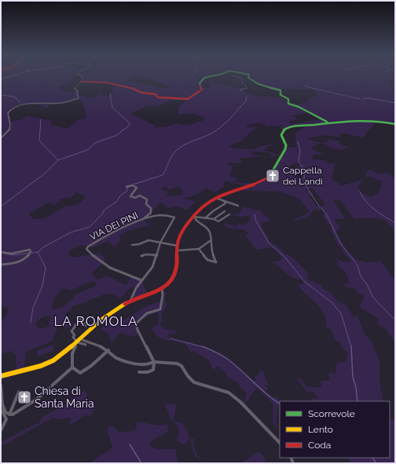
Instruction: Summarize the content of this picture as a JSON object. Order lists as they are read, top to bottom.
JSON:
{
  "streets": {
    "street": ["VIA DEI PINI"]
  },
  "districts": ["LA ROMOLA"],
  "places": {
    "church": ["Cappella dei Landi", "Chiesa di Santa Maria"]
  },
  "legend": ["Scorrevole", "Lento", "Coda"]
}
